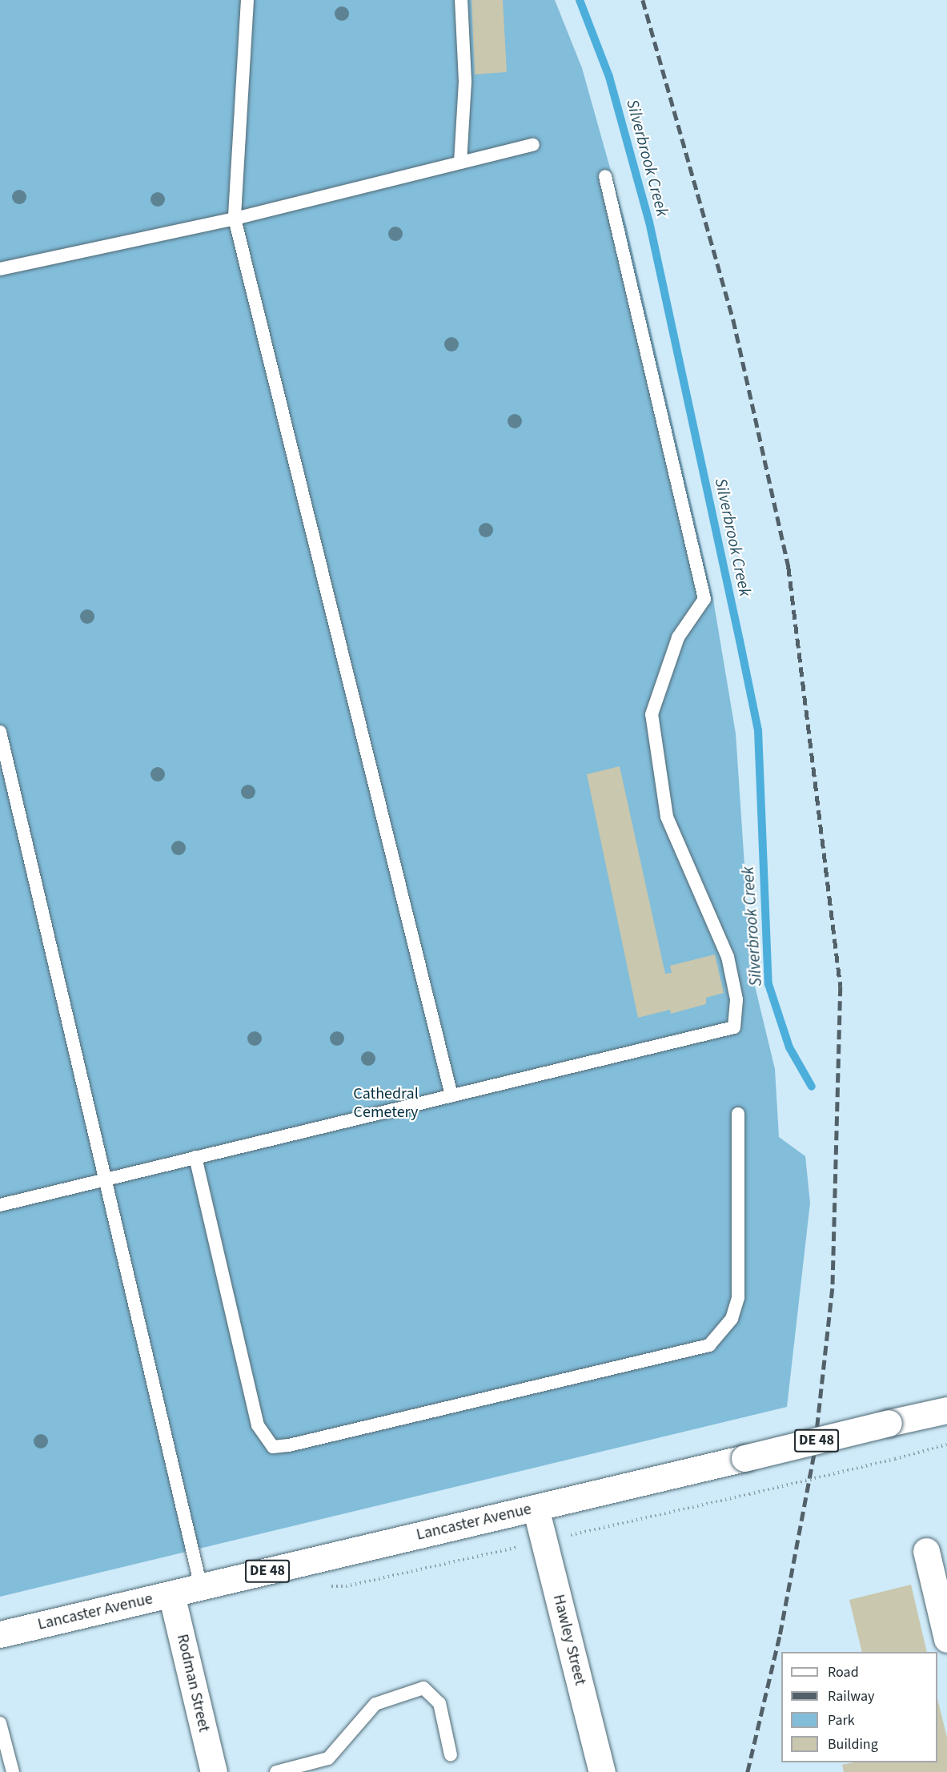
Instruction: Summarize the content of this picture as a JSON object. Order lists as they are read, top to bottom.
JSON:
{
  "streets": {
    "main road": [
      "DE 48",
      "Lancaster Avenue",
      "Hawley Street",
      "Rodman Street"
    ]
  },
  "crossings": [
    ["Lancaster Avenue", "Hawley Street"],
    ["Lancaster Avenue", "Rodman Street"]
  ],
  "water": ["Silverbrook Creek"],
  "parks": ["Cathedral Cemetery"],
  "legend": [
    "Road",
    "Railway",
    "Park",
    "Building"
  ]
}
